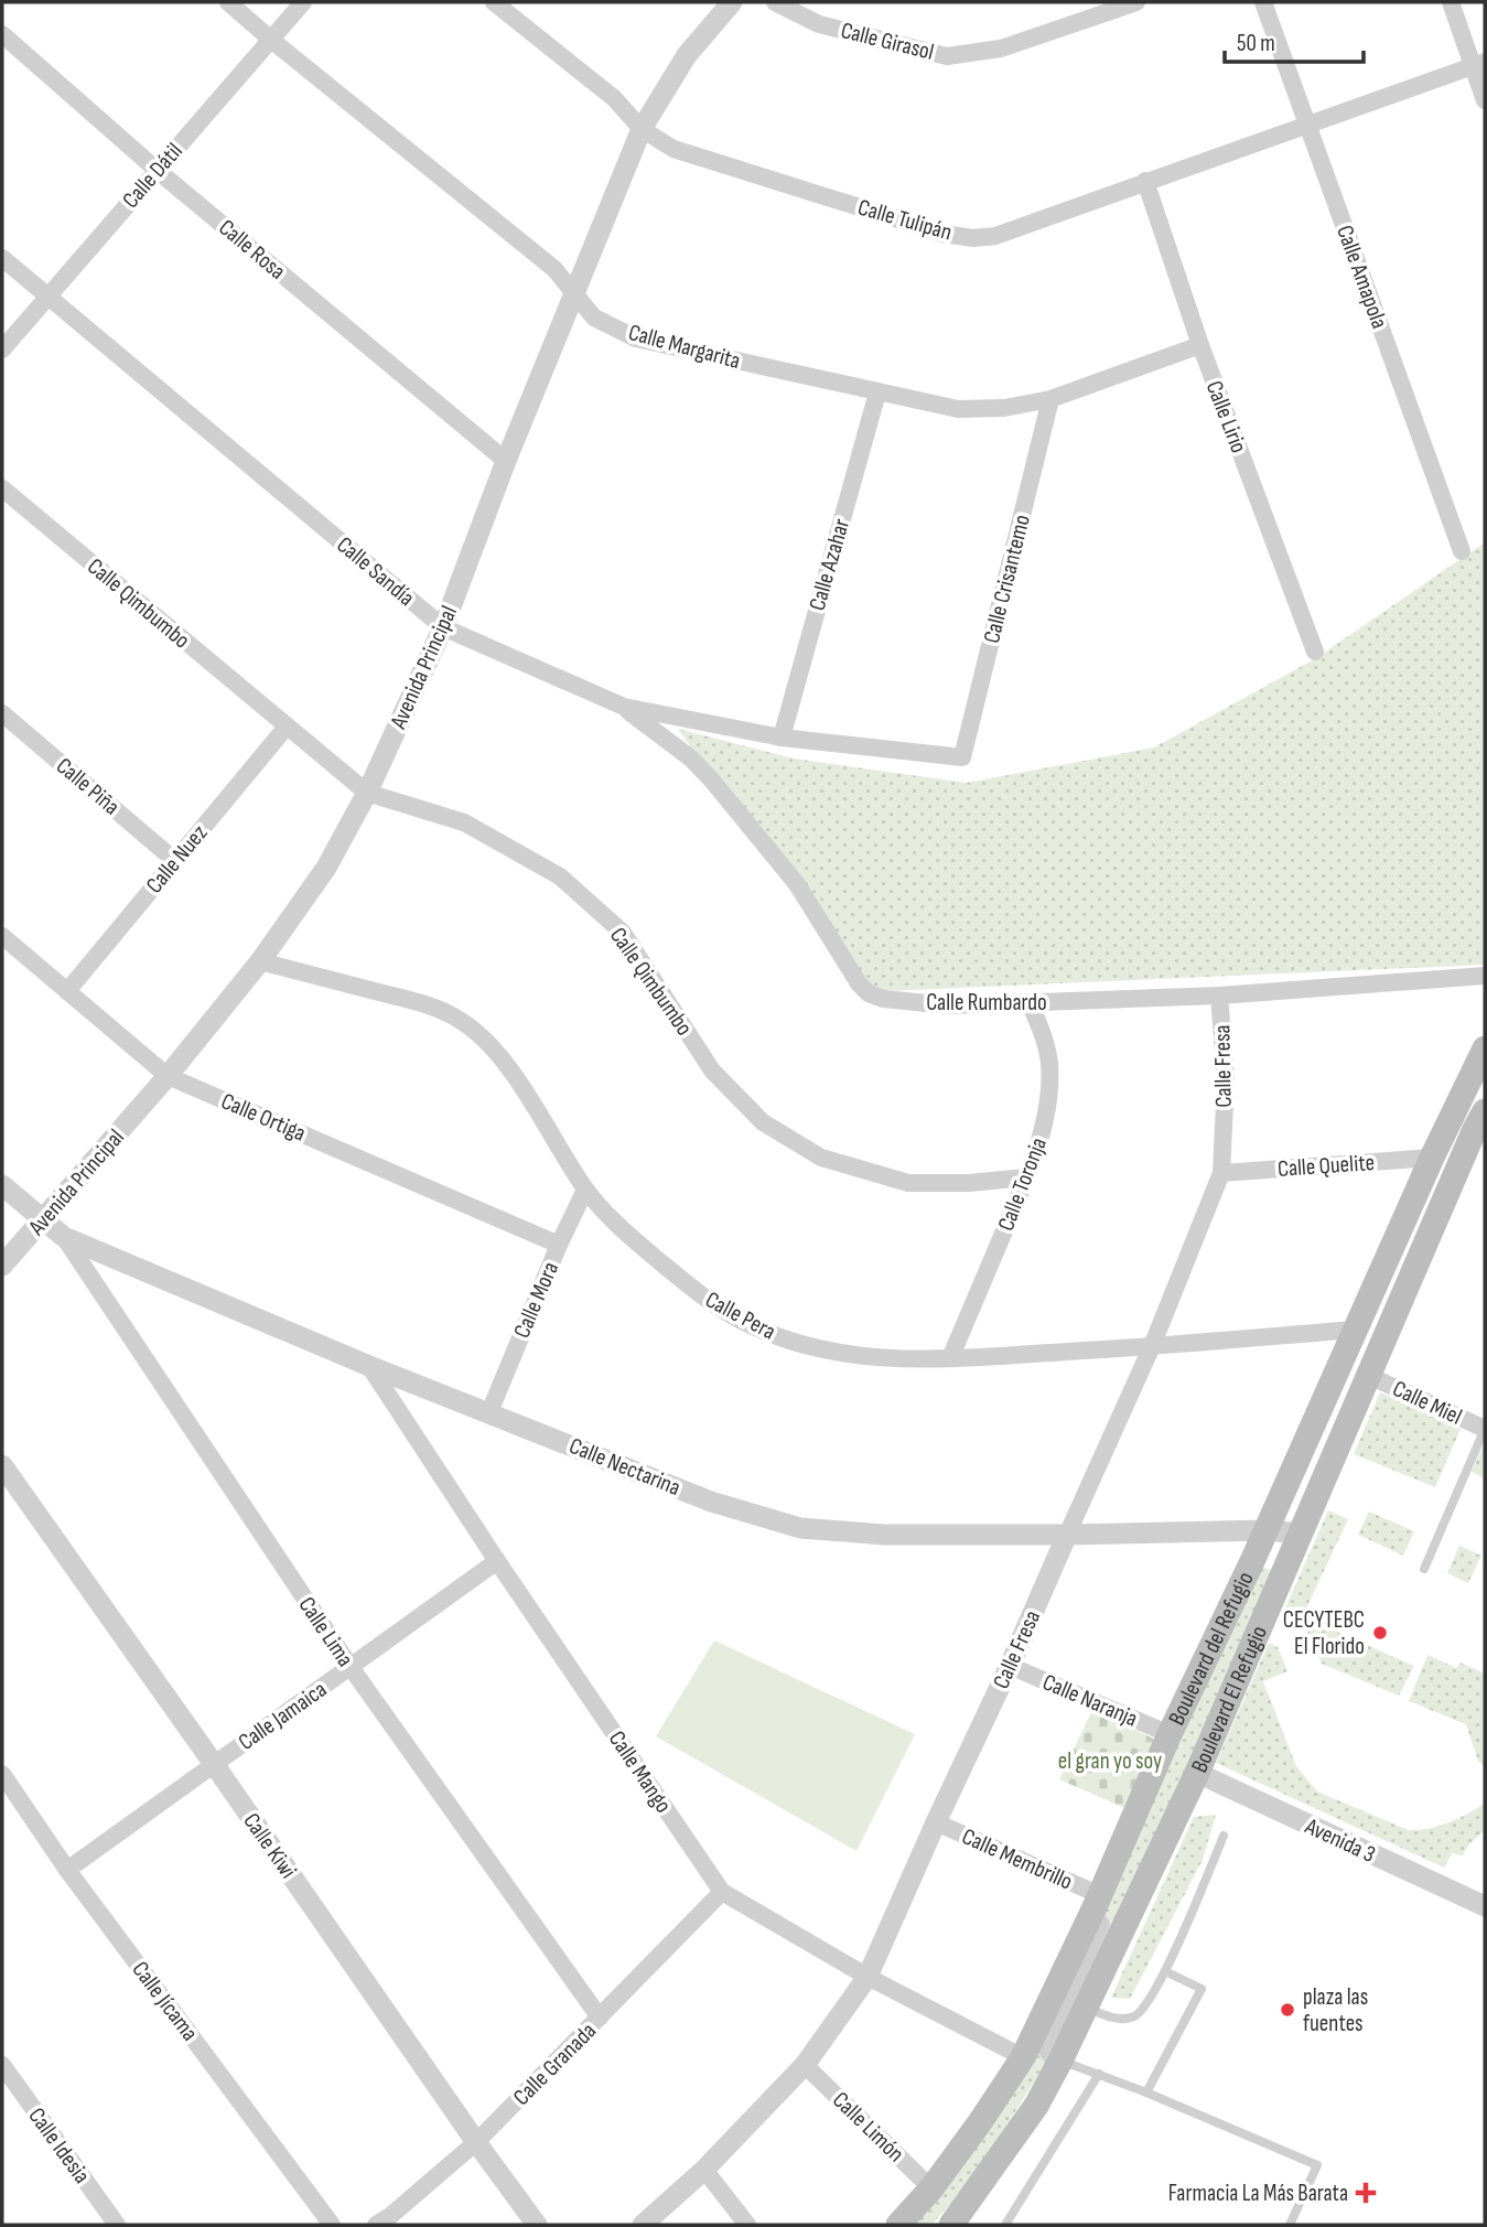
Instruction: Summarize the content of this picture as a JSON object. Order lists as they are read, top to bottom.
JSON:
{
  "streets": {
    "main road": ["Boulevard del Refugio", "Boulevard El Refugio"],
    "street": [
      "Calle Girasol",
      "Calle Dátil",
      "Calle Tulipán",
      "Calle Rosa",
      "Calle Amapola",
      "Calle Margarita",
      "Calle Lirio",
      "Calle Azahar",
      "Calle Sandía",
      "Calle Crisantemo",
      "Calle Qimbumbo",
      "Avenida Principal",
      "Calle Piña",
      "Calle Nuez",
      "Calle Rumbardo",
      "Calle Fresa",
      "Calle Ortiga",
      "Calle Quelite",
      "Calle Toronja",
      "Calle Mora",
      "Calle Pera",
      "Calle Miel",
      "Calle Nectarina",
      "Calle Lima",
      "Calle Naranja",
      "Calle Jamaica",
      "Calle Mango",
      "Avenida 3",
      "Calle Kiwi",
      "Calle Membrillo",
      "Calle Jícama",
      "Calle Granada",
      "Calle Limón",
      "Calle Idesia"
    ]
  },
  "crossings": [
    ["Calle Dátil", "Calle Rosa"],
    ["Calle Dátil", "Calle Margarita"],
    ["Calle Dátil", "Calle Sandía"],
    ["Calle Tulipán", "Calle Amapola"],
    ["Calle Tulipán", "Calle Lirio"],
    ["Calle Tulipán", "Avenida Principal"],
    ["Calle Rosa", "Avenida Principal"],
    ["Calle Margarita", "Calle Lirio"],
    ["Calle Margarita", "Calle Azahar"],
    ["Calle Margarita", "Calle Crisantemo"],
    ["Calle Margarita", "Avenida Principal"],
    ["Calle Azahar", "Calle Sandía"],
    ["Calle Sandía", "Calle Crisantemo"],
    ["Calle Sandía", "Avenida Principal"],
    ["Calle Sandía", "Calle Rumbardo"],
    ["Calle Qimbumbo", "Avenida Principal"],
    ["Calle Qimbumbo", "Calle Nuez"],
    ["Calle Qimbumbo", "Calle Toronja"],
    ["Avenida Principal", "Calle Ortiga"],
    ["Avenida Principal", "Calle Pera"],
    ["Avenida Principal", "Calle Nectarina"],
    ["Calle Piña", "Calle Nuez"],
    ["Calle Nuez", "Calle Ortiga"],
    ["Calle Rumbardo", "Calle Fresa"],
    ["Calle Rumbardo", "Calle Toronja"],
    ["Calle Fresa", "Calle Quelite"],
    ["Calle Fresa", "Calle Pera"],
    ["Calle Fresa", "Calle Nectarina"],
    ["Calle Fresa", "Calle Naranja"],
    ["Calle Fresa", "Calle Mango"],
    ["Calle Fresa", "Calle Membrillo"],
    ["Calle Fresa", "Calle Limón"],
    ["Calle Ortiga", "Calle Mora"],
    ["Calle Quelite", "Boulevard del Refugio"],
    ["Calle Toronja", "Calle Pera"],
    ["Calle Mora", "Calle Pera"],
    ["Calle Mora", "Calle Nectarina"],
    ["Calle Pera", "Boulevard del Refugio"],
    ["Calle Miel", "Boulevard El Refugio"],
    ["Calle Nectarina", "Calle Lima"],
    ["Calle Nectarina", "Boulevard del Refugio"],
    ["Calle Nectarina", "Boulevard El Refugio"],
    ["Calle Nectarina", "Calle Mango"],
    ["Calle Lima", "Calle Jamaica"],
    ["Calle Lima", "Calle Granada"],
    ["Boulevard del Refugio", "Calle Naranja"],
    ["Boulevard del Refugio", "Calle Mango"],
    ["Boulevard del Refugio", "Calle Membrillo"],
    ["Boulevard del Refugio", "Calle Limón"],
    ["Boulevard El Refugio", "Avenida 3"],
    ["Calle Jamaica", "Calle Mango"],
    ["Calle Jamaica", "Calle Kiwi"],
    ["Calle Jamaica", "Calle Jícama"],
    ["Calle Mango", "Calle Granada"],
    ["Calle Kiwi", "Calle Granada"]
  ],
  "parks": ["el gran yo soy"],
  "places": {
    "other": ["CECYTEBC El Florido", "plaza las fuentes"],
    "health": ["Farmacia La Más Barata"]
  },
  "scale_bar": "50 m"
}
